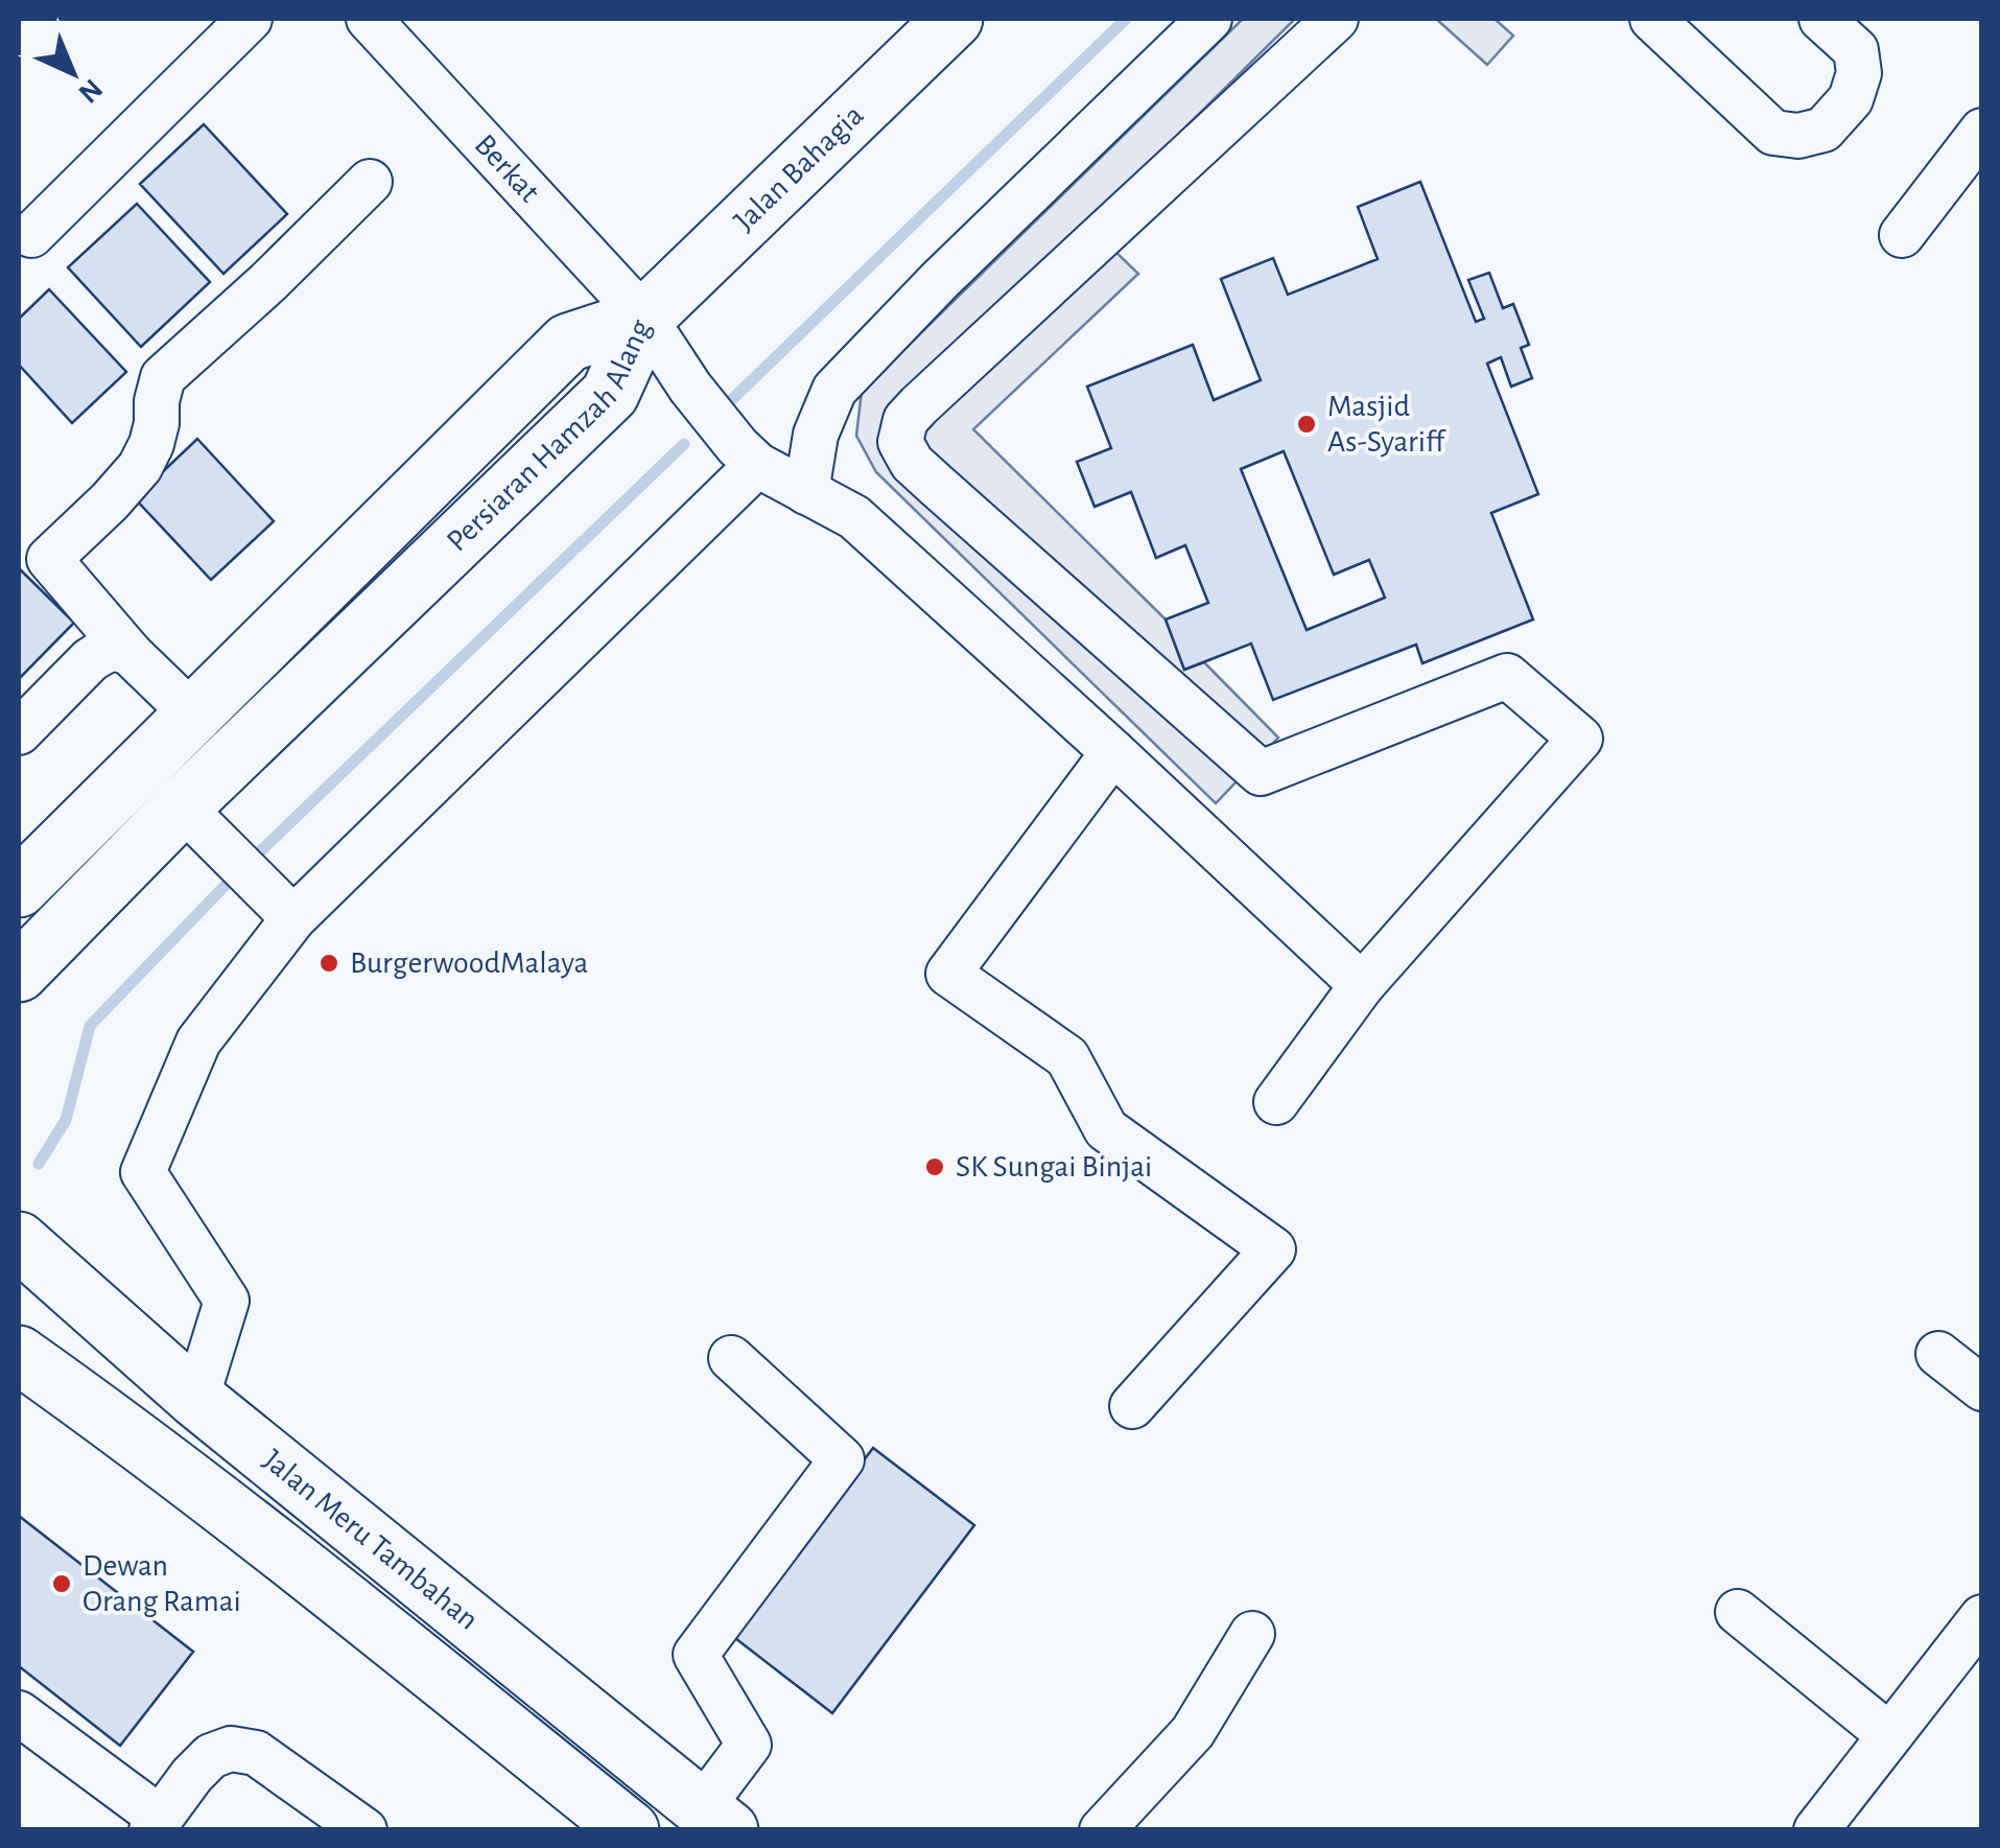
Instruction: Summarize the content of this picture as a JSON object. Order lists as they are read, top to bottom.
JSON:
{
  "streets": {
    "main road": ["Jalan Bahagia", "Persiaran Hamzah Alang", "Jalan Meru Tambahan"],
    "street": ["Berkat"]
  },
  "crossings": [
    ["Berkat", "Jalan Bahagia"],
    ["Berkat", "Persiaran Hamzah Alang"],
    ["Jalan Bahagia", "Persiaran Hamzah Alang"]
  ],
  "places": [
    "Masjid As-Syariff",
    "BurgerwoodMalaya",
    "SK Sungai Binjai",
    "Dewan Orang Ramai"
  ],
  "north": "bottom right"
}
